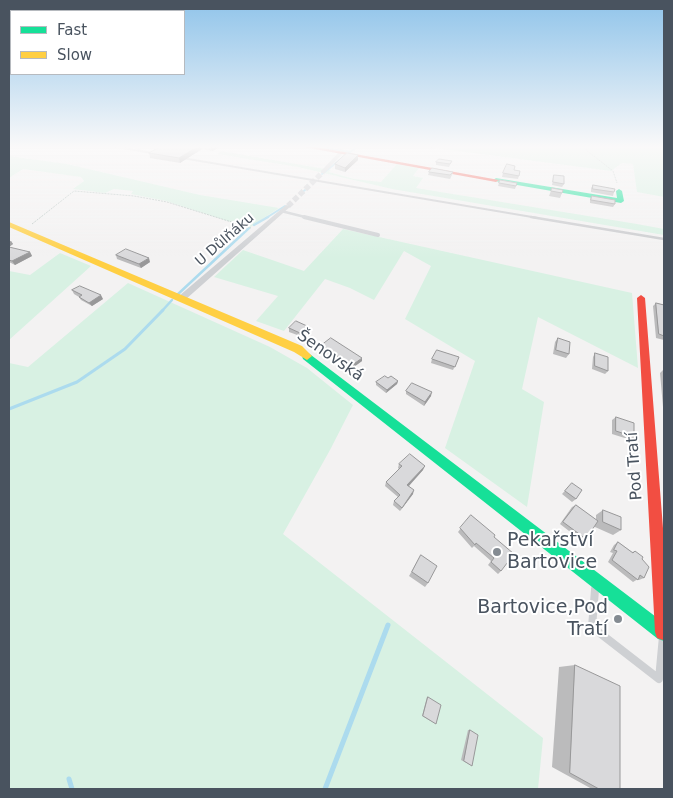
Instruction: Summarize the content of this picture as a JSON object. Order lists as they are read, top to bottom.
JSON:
{
  "streets": {
    "street": ["U Důlňáku", "Šenovská", "Pod Tratí"]
  },
  "crossings": [
    ["U Důlňáku", "Šenovská"],
    ["Šenovská", "Pod Tratí"]
  ],
  "places": ["Pekařství Bartovice", "Bartovice,Pod Tratí"],
  "legend": ["Fast", "Slow"]
}
